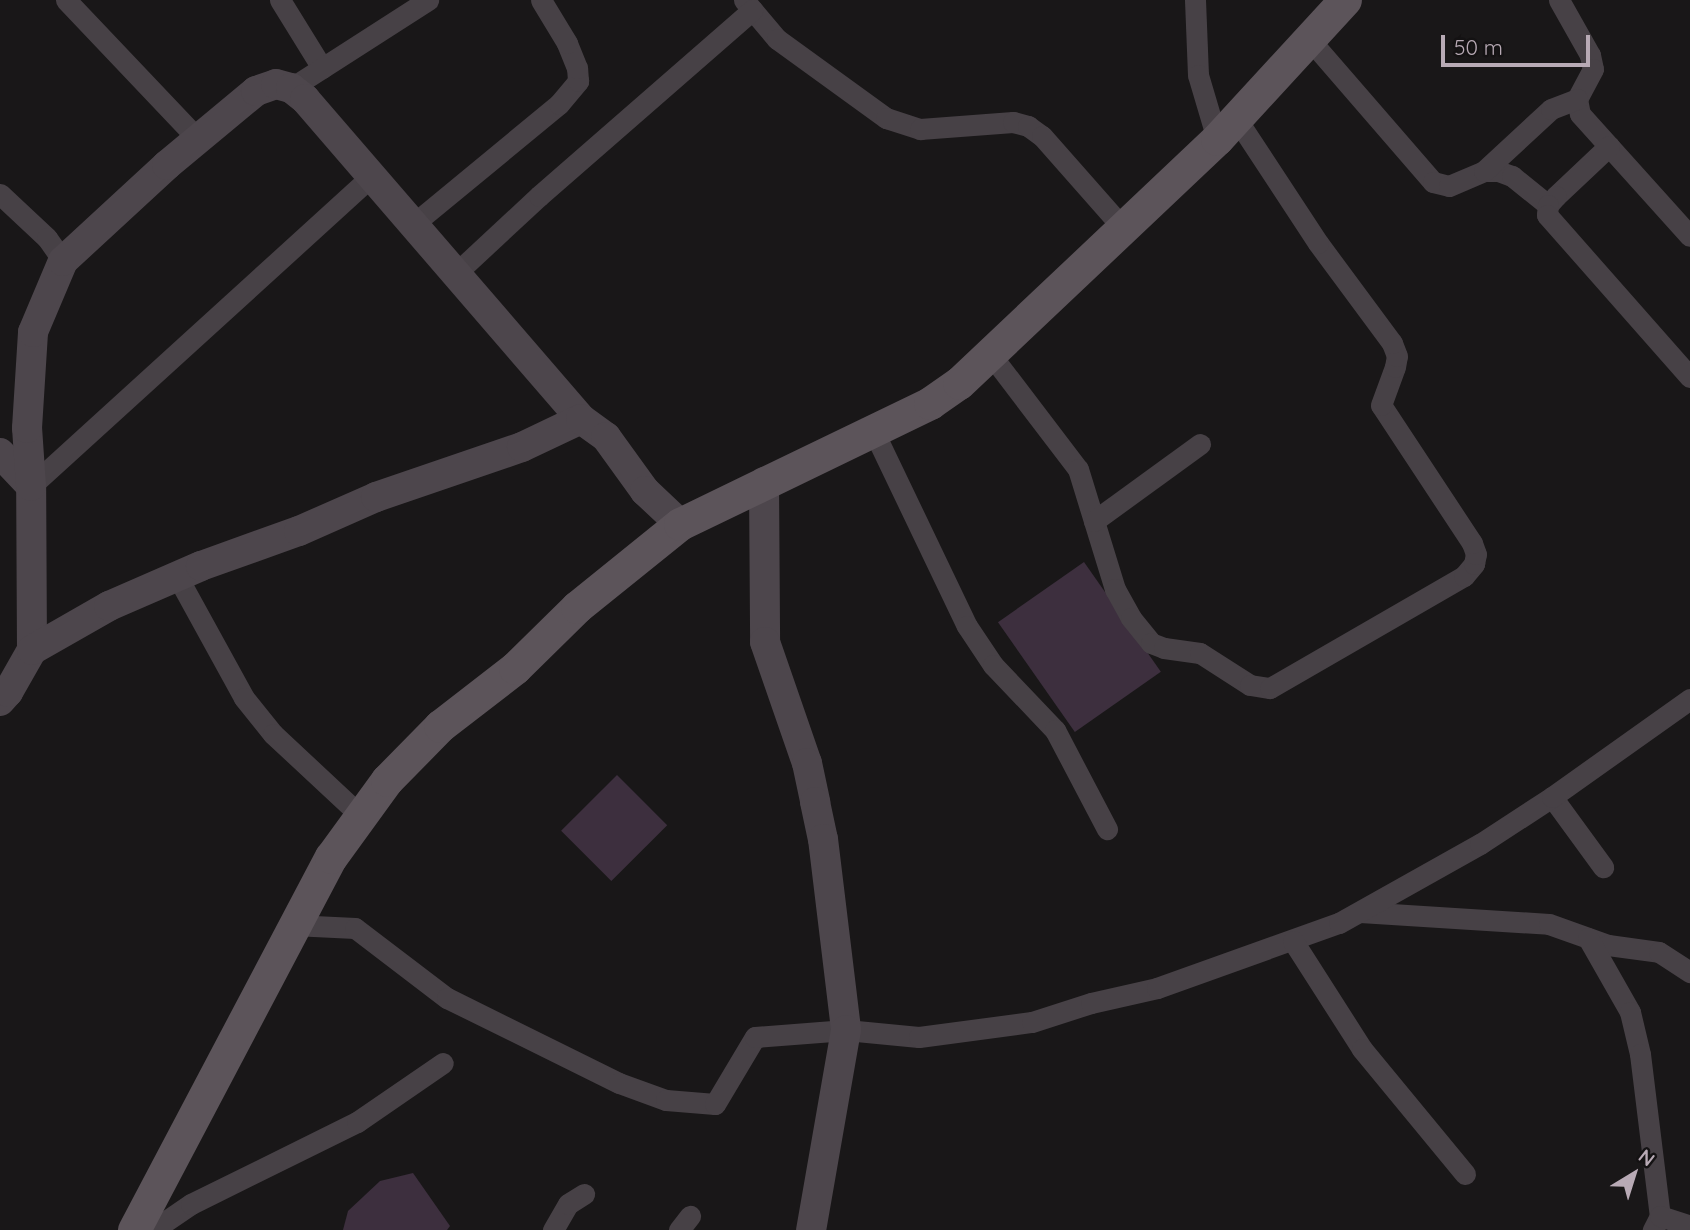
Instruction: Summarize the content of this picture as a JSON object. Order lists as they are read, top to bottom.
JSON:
{
  "scale_bar": "50 m",
  "north": "top right"
}
